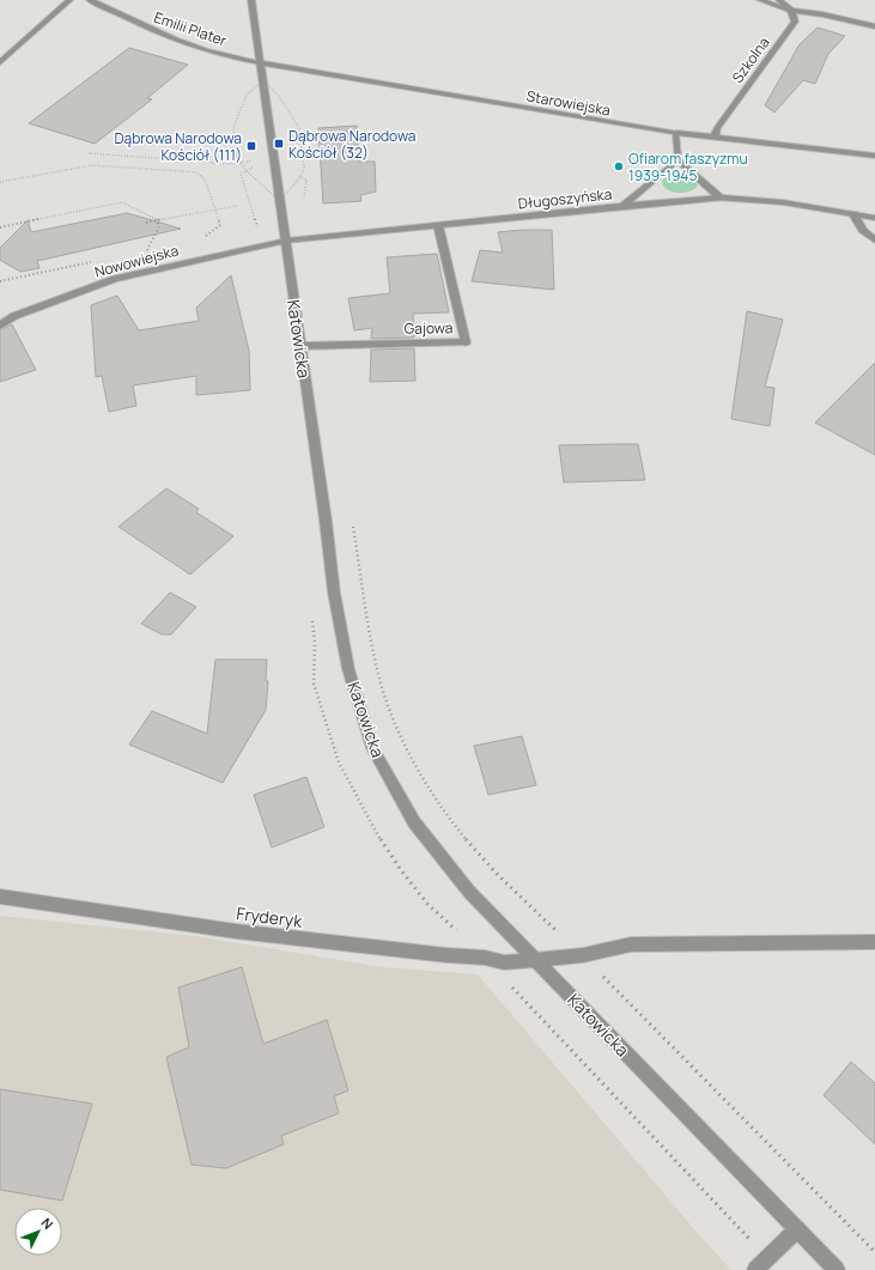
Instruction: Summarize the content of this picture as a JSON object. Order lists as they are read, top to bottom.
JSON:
{
  "streets": {
    "street": [
      "Emilii Plater",
      "Szkolna",
      "Starowiejska",
      "Długoszyńska",
      "Nowowiejska",
      "Gajowa",
      "Katowicka",
      "Fryderyk"
    ]
  },
  "crossings": [
    ["Emilii Plater", "Starowiejska"],
    ["Emilii Plater", "Katowicka"],
    ["Szkolna", "Starowiejska"],
    ["Starowiejska", "Katowicka"],
    ["Długoszyńska", "Nowowiejska"],
    ["Długoszyńska", "Gajowa"],
    ["Długoszyńska", "Katowicka"],
    ["Nowowiejska", "Katowicka"],
    ["Gajowa", "Katowicka"],
    ["Katowicka", "Fryderyk"]
  ],
  "places": {
    "transit": ["Dąbrowa Narodowa Kościół (32)", "Dąbrowa Narodowa Kościół (111)"],
    "other": ["Ofiarom faszyzmu 1939-1945"]
  },
  "north": "top right"
}
